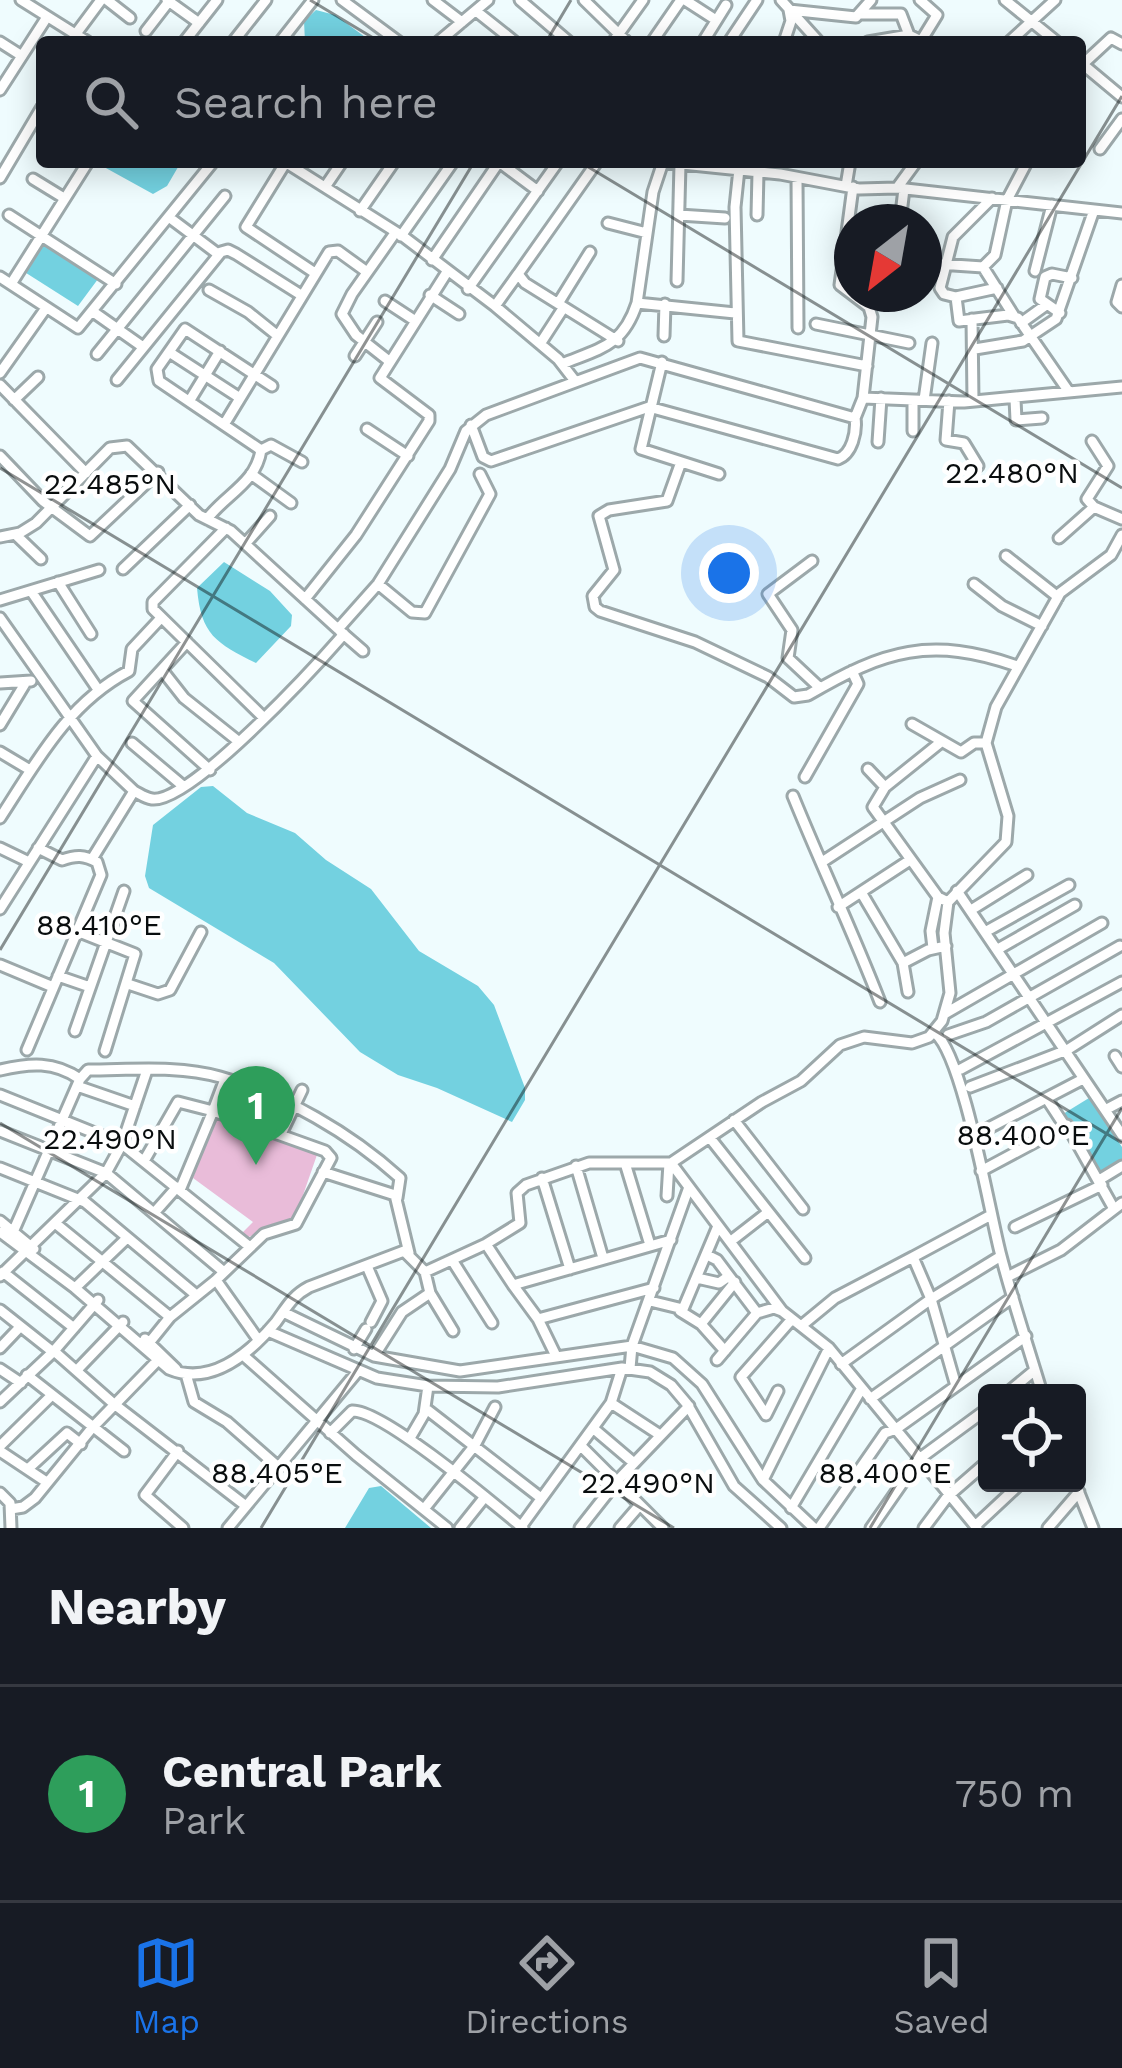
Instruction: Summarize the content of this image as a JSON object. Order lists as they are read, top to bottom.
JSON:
{
  "north": "bottom left",
  "page": {
    "search": "Search here",
    "pins": "1",
    "heading": "Nearby",
    "list": [
      {
        "mark": "1",
        "name": "Central Park",
        "note": "Park",
        "value": "750 m"
      }
    ],
    "nav": ["Map", "Directions", "Saved"]
  },
  "coordinates": [
    "22.480°N",
    "22.485°N",
    "88.410°E",
    "88.400°E",
    "22.490°N",
    "88.405°E"
  ]
}
